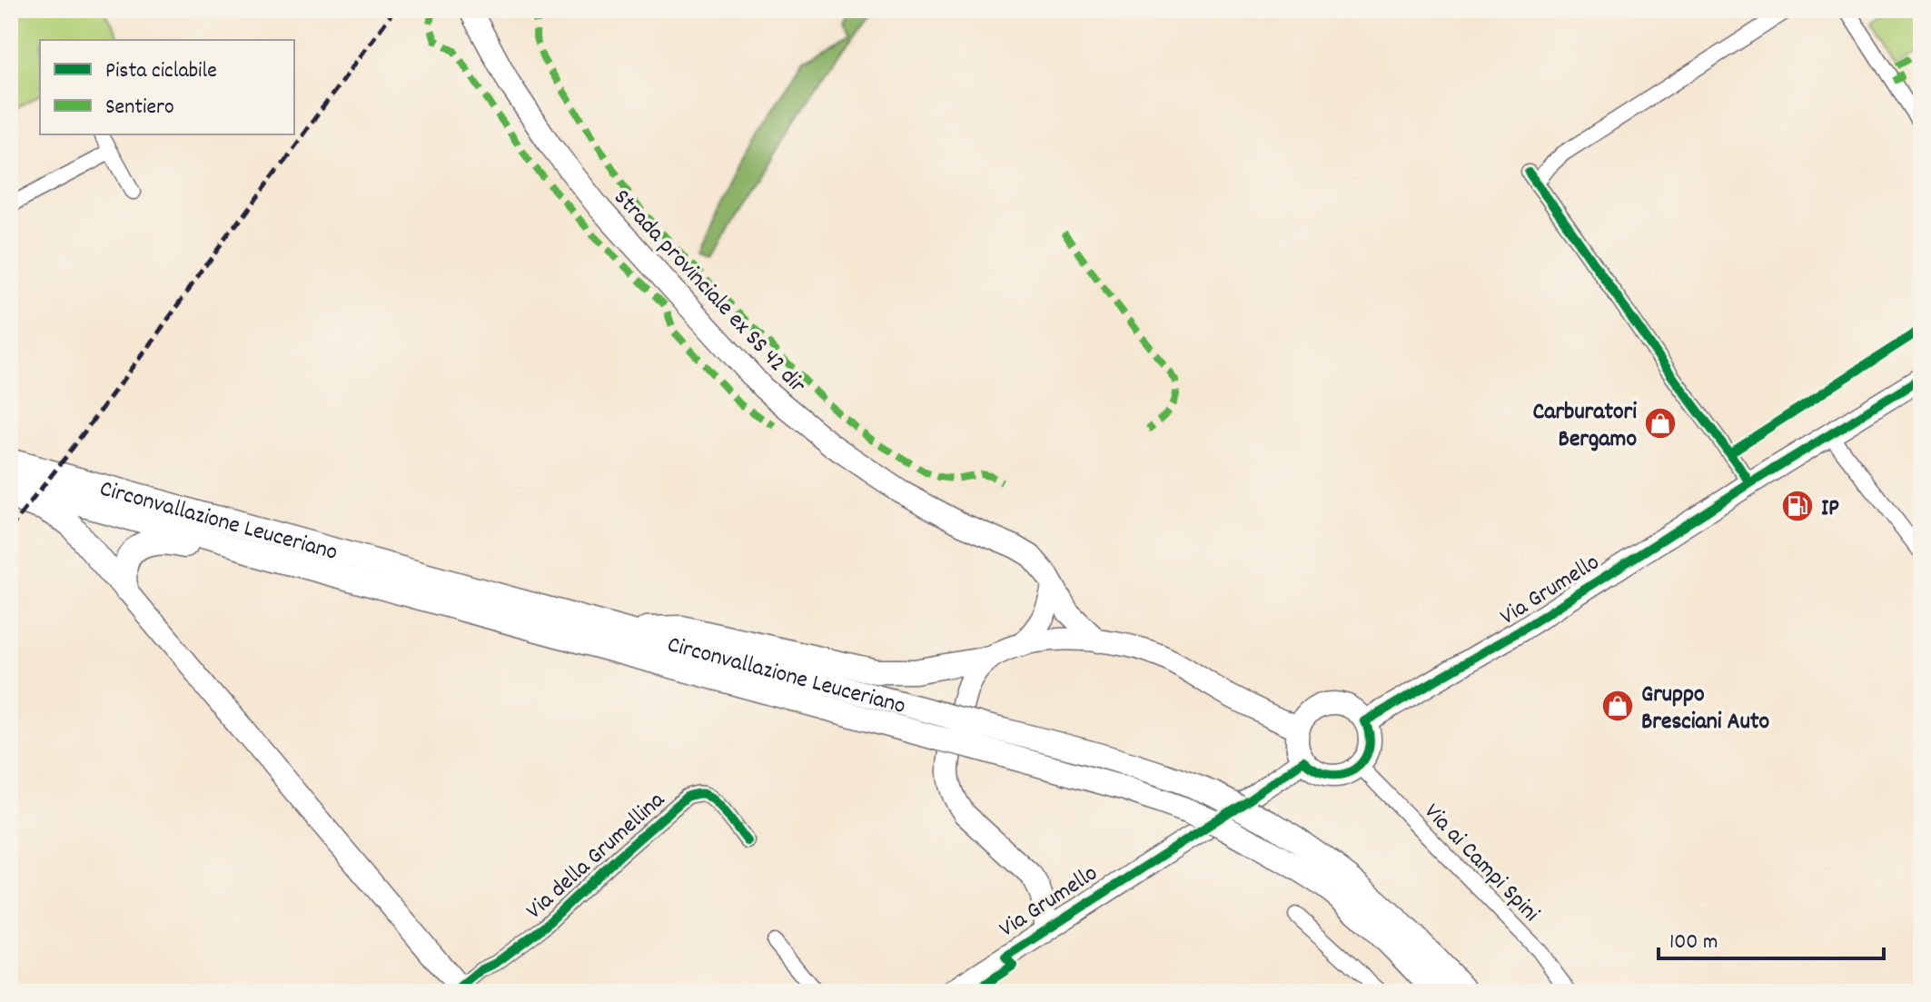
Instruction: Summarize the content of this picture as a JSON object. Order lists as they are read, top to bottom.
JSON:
{
  "streets": {
    "highway": ["Circonvallazione Leuceriano"],
    "main road": ["Strada provinciale ex SS 42 dir", "Via Grumello", "Via della Grumellina"],
    "street": ["Via ai Campi Spini"]
  },
  "crossings": [
    ["Via Grumello", "Via ai Campi Spini"]
  ],
  "places": {
    "shop": ["Carburatori Bergamo", "Gruppo Bresciani Auto"],
    "fuel station": ["IP"]
  },
  "legend": ["Pista ciclabile", "Sentiero"],
  "scale_bar": "100 m"
}
